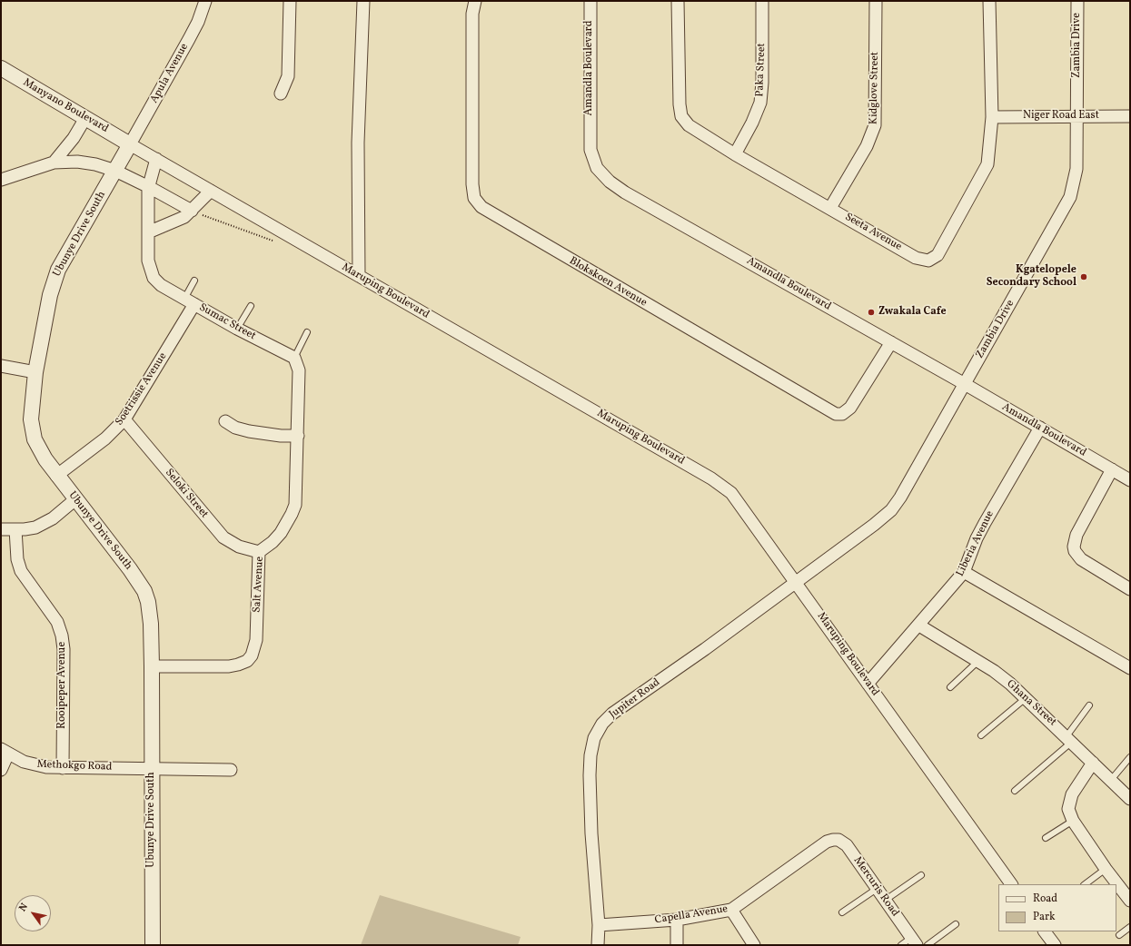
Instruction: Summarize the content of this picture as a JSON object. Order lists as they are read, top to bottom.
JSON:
{
  "streets": {
    "street": [
      "Zambia Drive",
      "Amandla Boulevard",
      "Paka Street",
      "Apula Avenue",
      "Kidglove Street",
      "Manyano Boulevard",
      "Niger Road East",
      "Seeta Avenue",
      "Ubunye Drive South",
      "Blokskoen Avenue",
      "Maruping Boulevard",
      "Sumac Street",
      "Soetrissie Avenue",
      "Seloki Street",
      "Liberia Avenue",
      "Salt Avenue",
      "Rooipeper Avenue",
      "Jupiter Road",
      "Ghana Street",
      "Methokgo Road",
      "Mercuris Road",
      "Capella Avenue"
    ]
  },
  "crossings": [
    ["Zambia Drive", "Amandla Boulevard"],
    ["Zambia Drive", "Niger Road East"],
    ["Zambia Drive", "Maruping Boulevard"],
    ["Zambia Drive", "Jupiter Road"],
    ["Amandla Boulevard", "Blokskoen Avenue"],
    ["Amandla Boulevard", "Liberia Avenue"],
    ["Paka Street", "Seeta Avenue"],
    ["Apula Avenue", "Manyano Boulevard"],
    ["Apula Avenue", "Ubunye Drive South"],
    ["Apula Avenue", "Maruping Boulevard"],
    ["Kidglove Street", "Seeta Avenue"],
    ["Manyano Boulevard", "Ubunye Drive South"],
    ["Manyano Boulevard", "Maruping Boulevard"],
    ["Niger Road East", "Seeta Avenue"],
    ["Ubunye Drive South", "Maruping Boulevard"],
    ["Ubunye Drive South", "Soetrissie Avenue"],
    ["Ubunye Drive South", "Salt Avenue"],
    ["Ubunye Drive South", "Methokgo Road"],
    ["Maruping Boulevard", "Liberia Avenue"],
    ["Maruping Boulevard", "Jupiter Road"],
    ["Sumac Street", "Soetrissie Avenue"],
    ["Sumac Street", "Salt Avenue"],
    ["Soetrissie Avenue", "Seloki Street"],
    ["Seloki Street", "Salt Avenue"],
    ["Liberia Avenue", "Ghana Street"],
    ["Rooipeper Avenue", "Methokgo Road"],
    ["Jupiter Road", "Capella Avenue"],
    ["Mercuris Road", "Capella Avenue"]
  ],
  "places": ["Kgatelopele Secondary School", "Zwakala Cafe"],
  "legend": ["Road", "Park"],
  "north": "top left"
}
